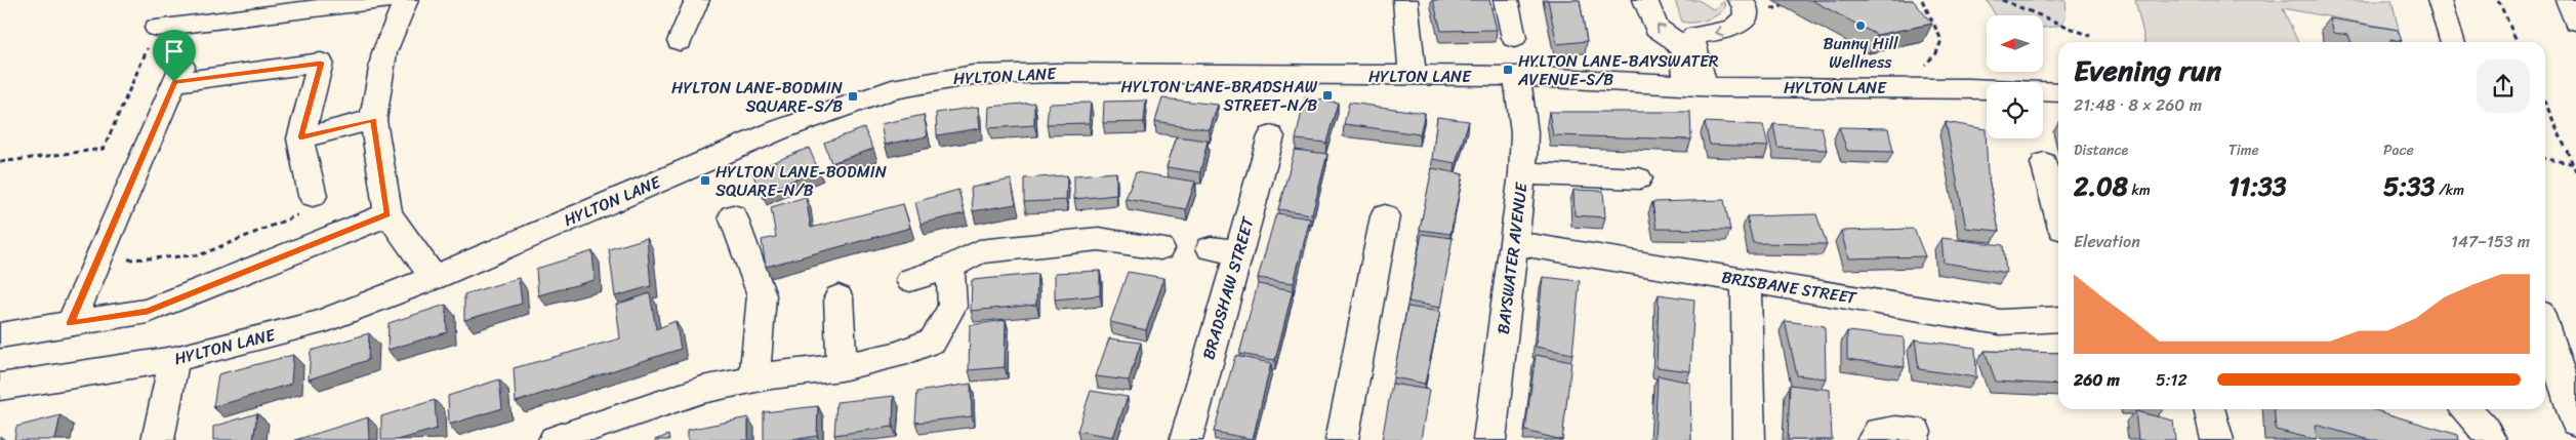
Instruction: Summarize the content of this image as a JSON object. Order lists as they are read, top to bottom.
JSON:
{
  "streets": {
    "street": [
      "HYLTON LANE",
      "BAYSWATER AVENUE",
      "BRISBANE STREET",
      "BRADSHAW STREET"
    ]
  },
  "crossings": [
    ["HYLTON LANE", "BAYSWATER AVENUE"],
    ["BAYSWATER AVENUE", "BRISBANE STREET"]
  ],
  "places": {
    "other": ["Bunny Hill Wellness"],
    "transit": [
      "HYLTON LANE-BAYSWATER AVENUE-S/B",
      "HYLTON LANE-BRADSHAW STREET-N/B",
      "HYLTON LANE-BODMIN SQUARE-S/B",
      "HYLTON LANE-BODMIN SQUARE-N/B"
    ]
  },
  "north": "left",
  "page": {
    "heading": ["Evening run", "21:48 · 8 × 260 m"],
    "stats": [
      ["Distance", "2.08 km"],
      ["Time", "11:33"],
      ["Pace", "5:33 /km"]
    ],
    "chart": ["Elevation", "147–153 m"],
    "list": [
      {
        "name": "260 m",
        "note": "5:12"
      }
    ]
  }
}
